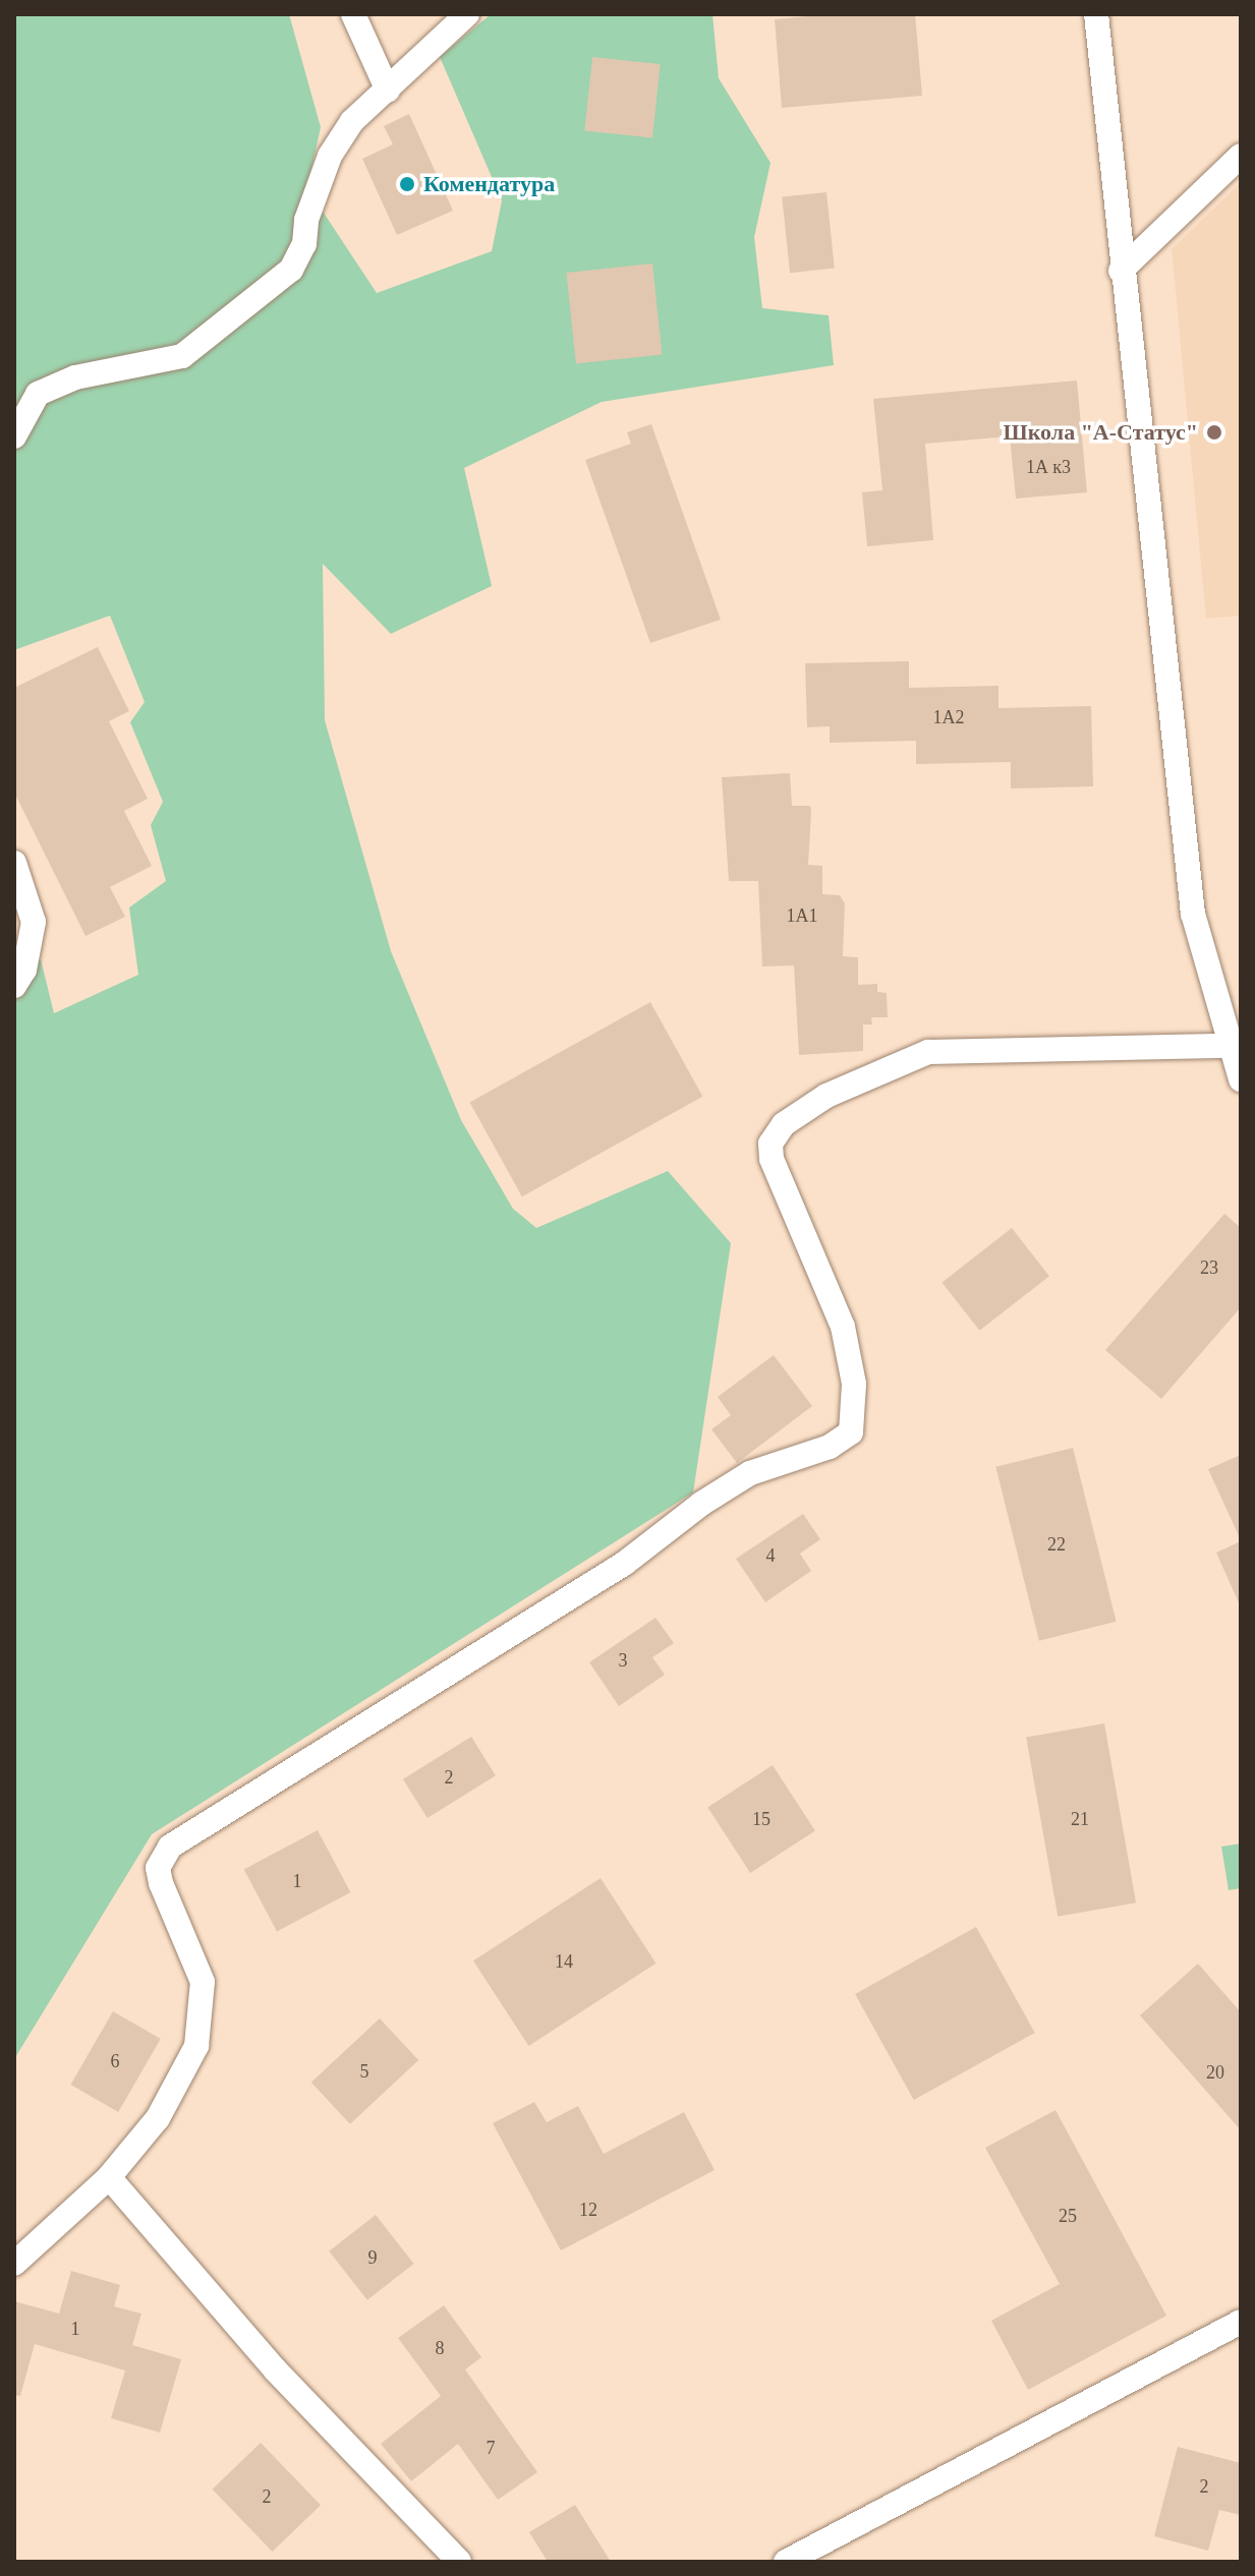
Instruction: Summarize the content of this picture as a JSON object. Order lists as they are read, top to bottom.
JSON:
{
  "places": ["Комендатура", "Школа \"А-Статус\""],
  "house_numbers": [
    "1А к3",
    "1А2",
    "1А1",
    "23",
    "22",
    "4",
    "3",
    "2",
    "15",
    "21",
    "1",
    "14",
    "6",
    "5",
    "20",
    "12",
    "25",
    "9",
    "1",
    "8",
    "7",
    "2",
    "2"
  ]
}
